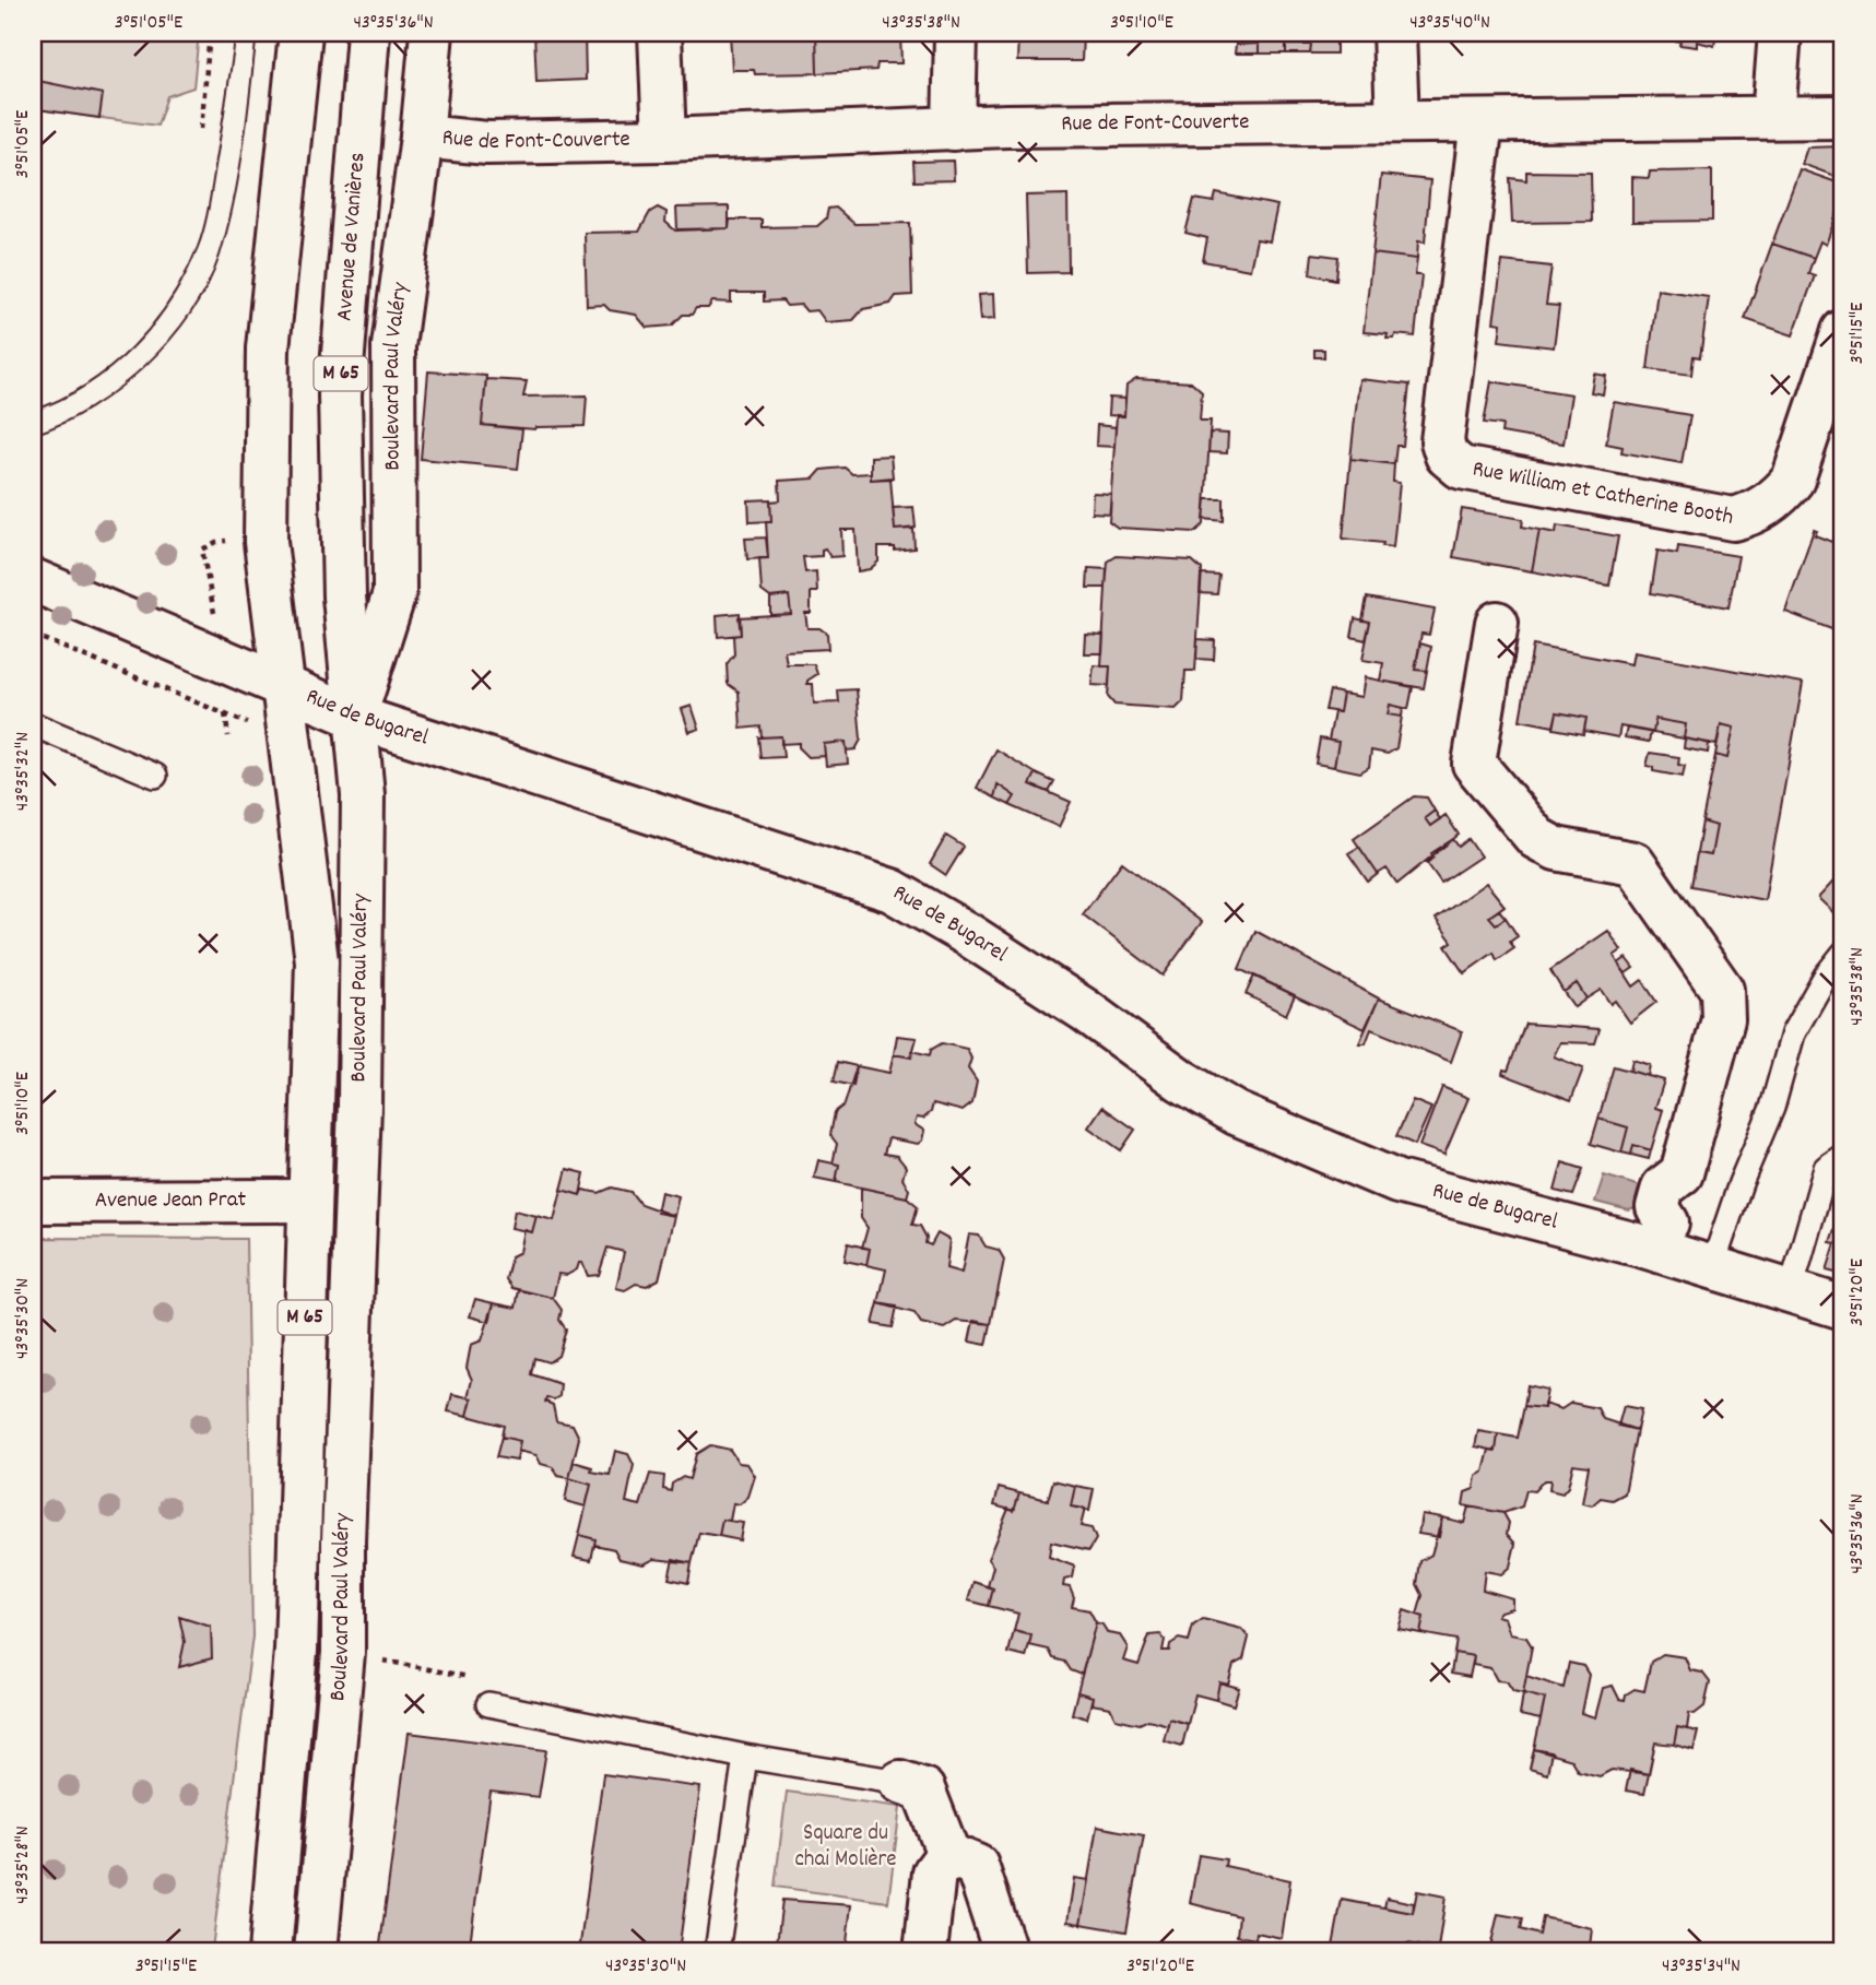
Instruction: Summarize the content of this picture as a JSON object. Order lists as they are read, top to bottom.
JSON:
{
  "streets": {
    "street": [
      "Rue de Font-Couverte",
      "Avenue de Vanières",
      "M 65",
      "Boulevard Paul Valéry",
      "Rue William et Catherine Booth",
      "Rue de Bugarel",
      "Avenue Jean Prat"
    ]
  },
  "crossings": [
    ["Rue de Font-Couverte", "Boulevard Paul Valéry"],
    ["Rue de Font-Couverte", "Rue William et Catherine Booth"],
    ["Avenue de Vanières", "Boulevard Paul Valéry"],
    ["Avenue de Vanières", "Rue de Bugarel"],
    ["M 65", "Boulevard Paul Valéry"],
    ["M 65", "Rue de Bugarel"],
    ["Boulevard Paul Valéry", "Rue de Bugarel"],
    ["Boulevard Paul Valéry", "Avenue Jean Prat"]
  ],
  "parks": ["Square du chai Molière"],
  "coordinates": [
    "3°51'05\"E",
    "43°35'36\"N",
    "43°35'38\"N",
    "3°51'10\"E",
    "43°35'40\"N",
    "3°51'15\"E",
    "43°35'32\"N",
    "3°51'20\"E",
    "43°35'30\"N",
    "43°35'28\"N",
    "43°35'34\"N"
  ]
}
